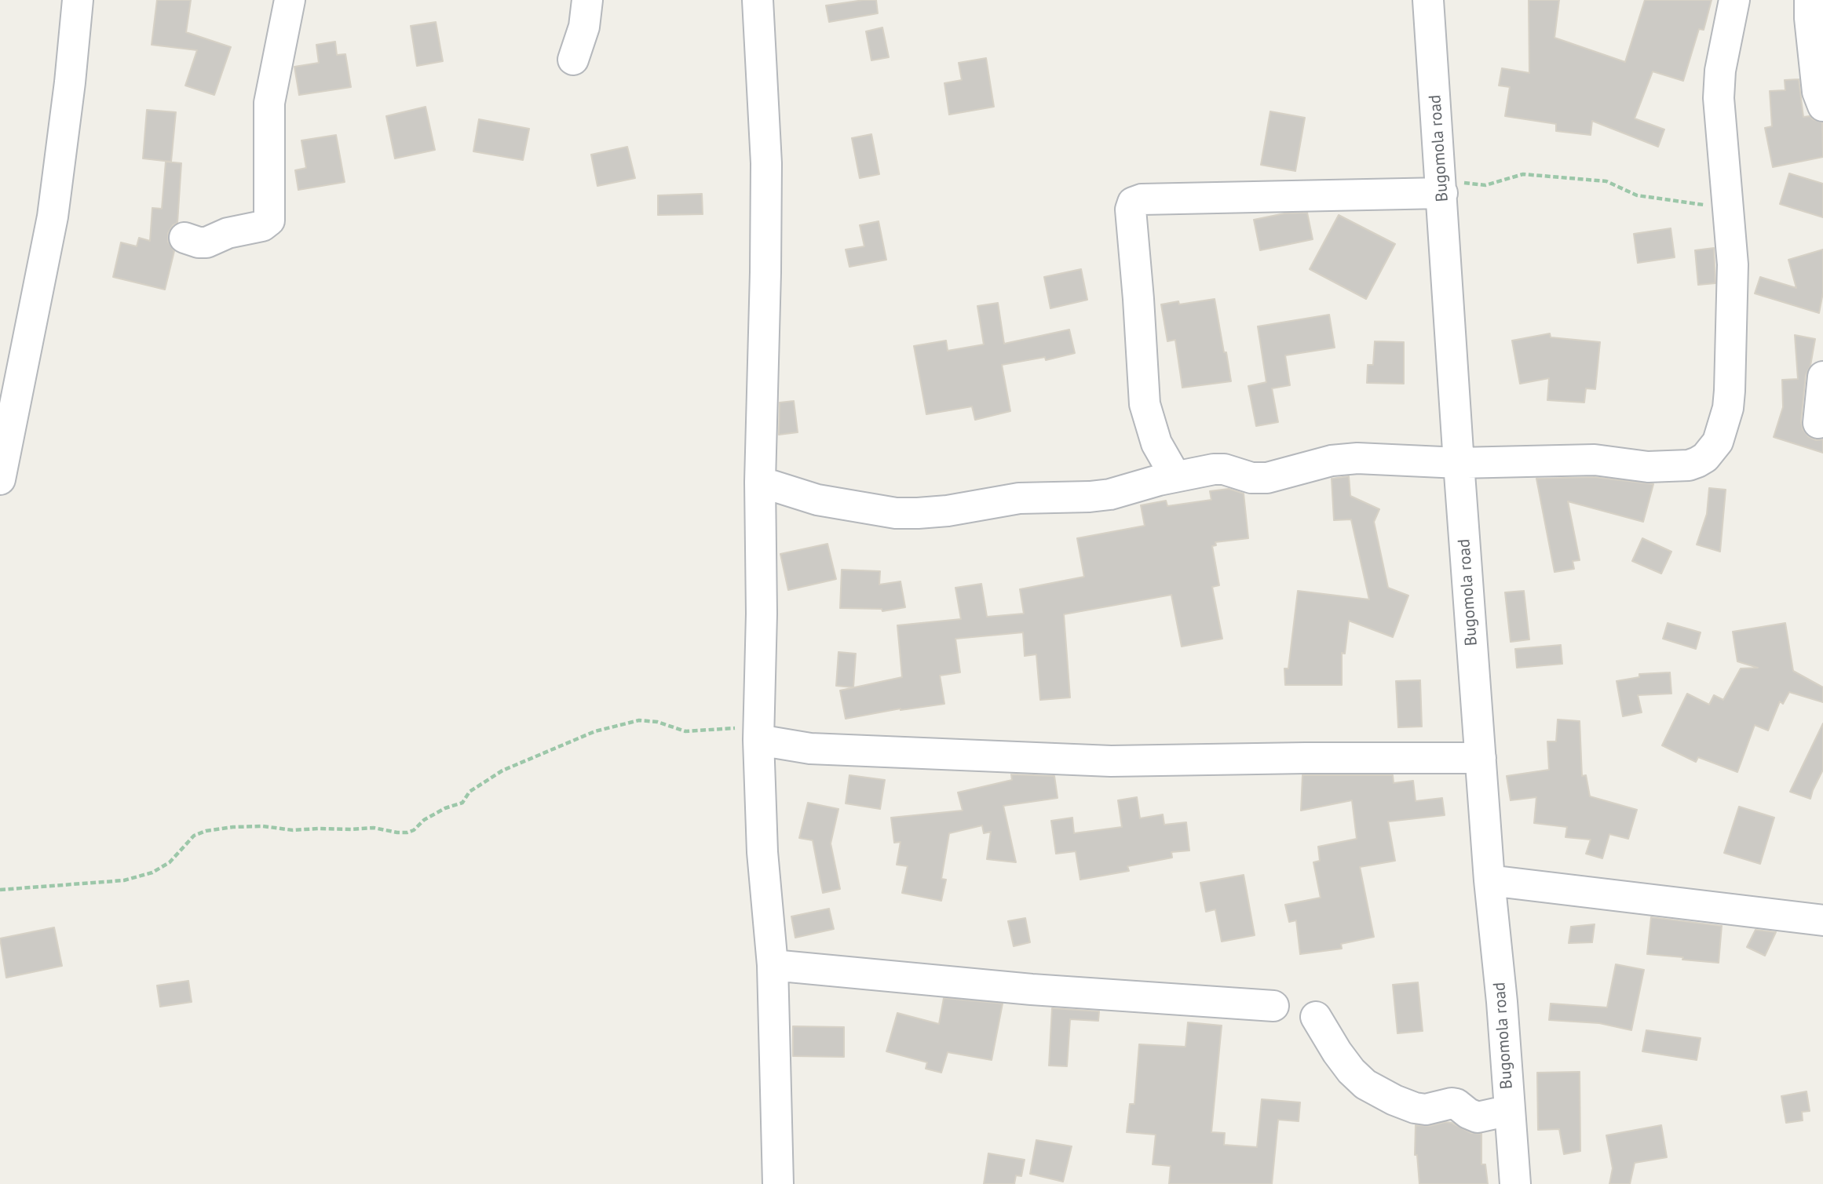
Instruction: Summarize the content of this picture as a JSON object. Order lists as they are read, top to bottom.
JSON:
{
  "streets": {
    "street": ["Bugomola road"]
  }
}
